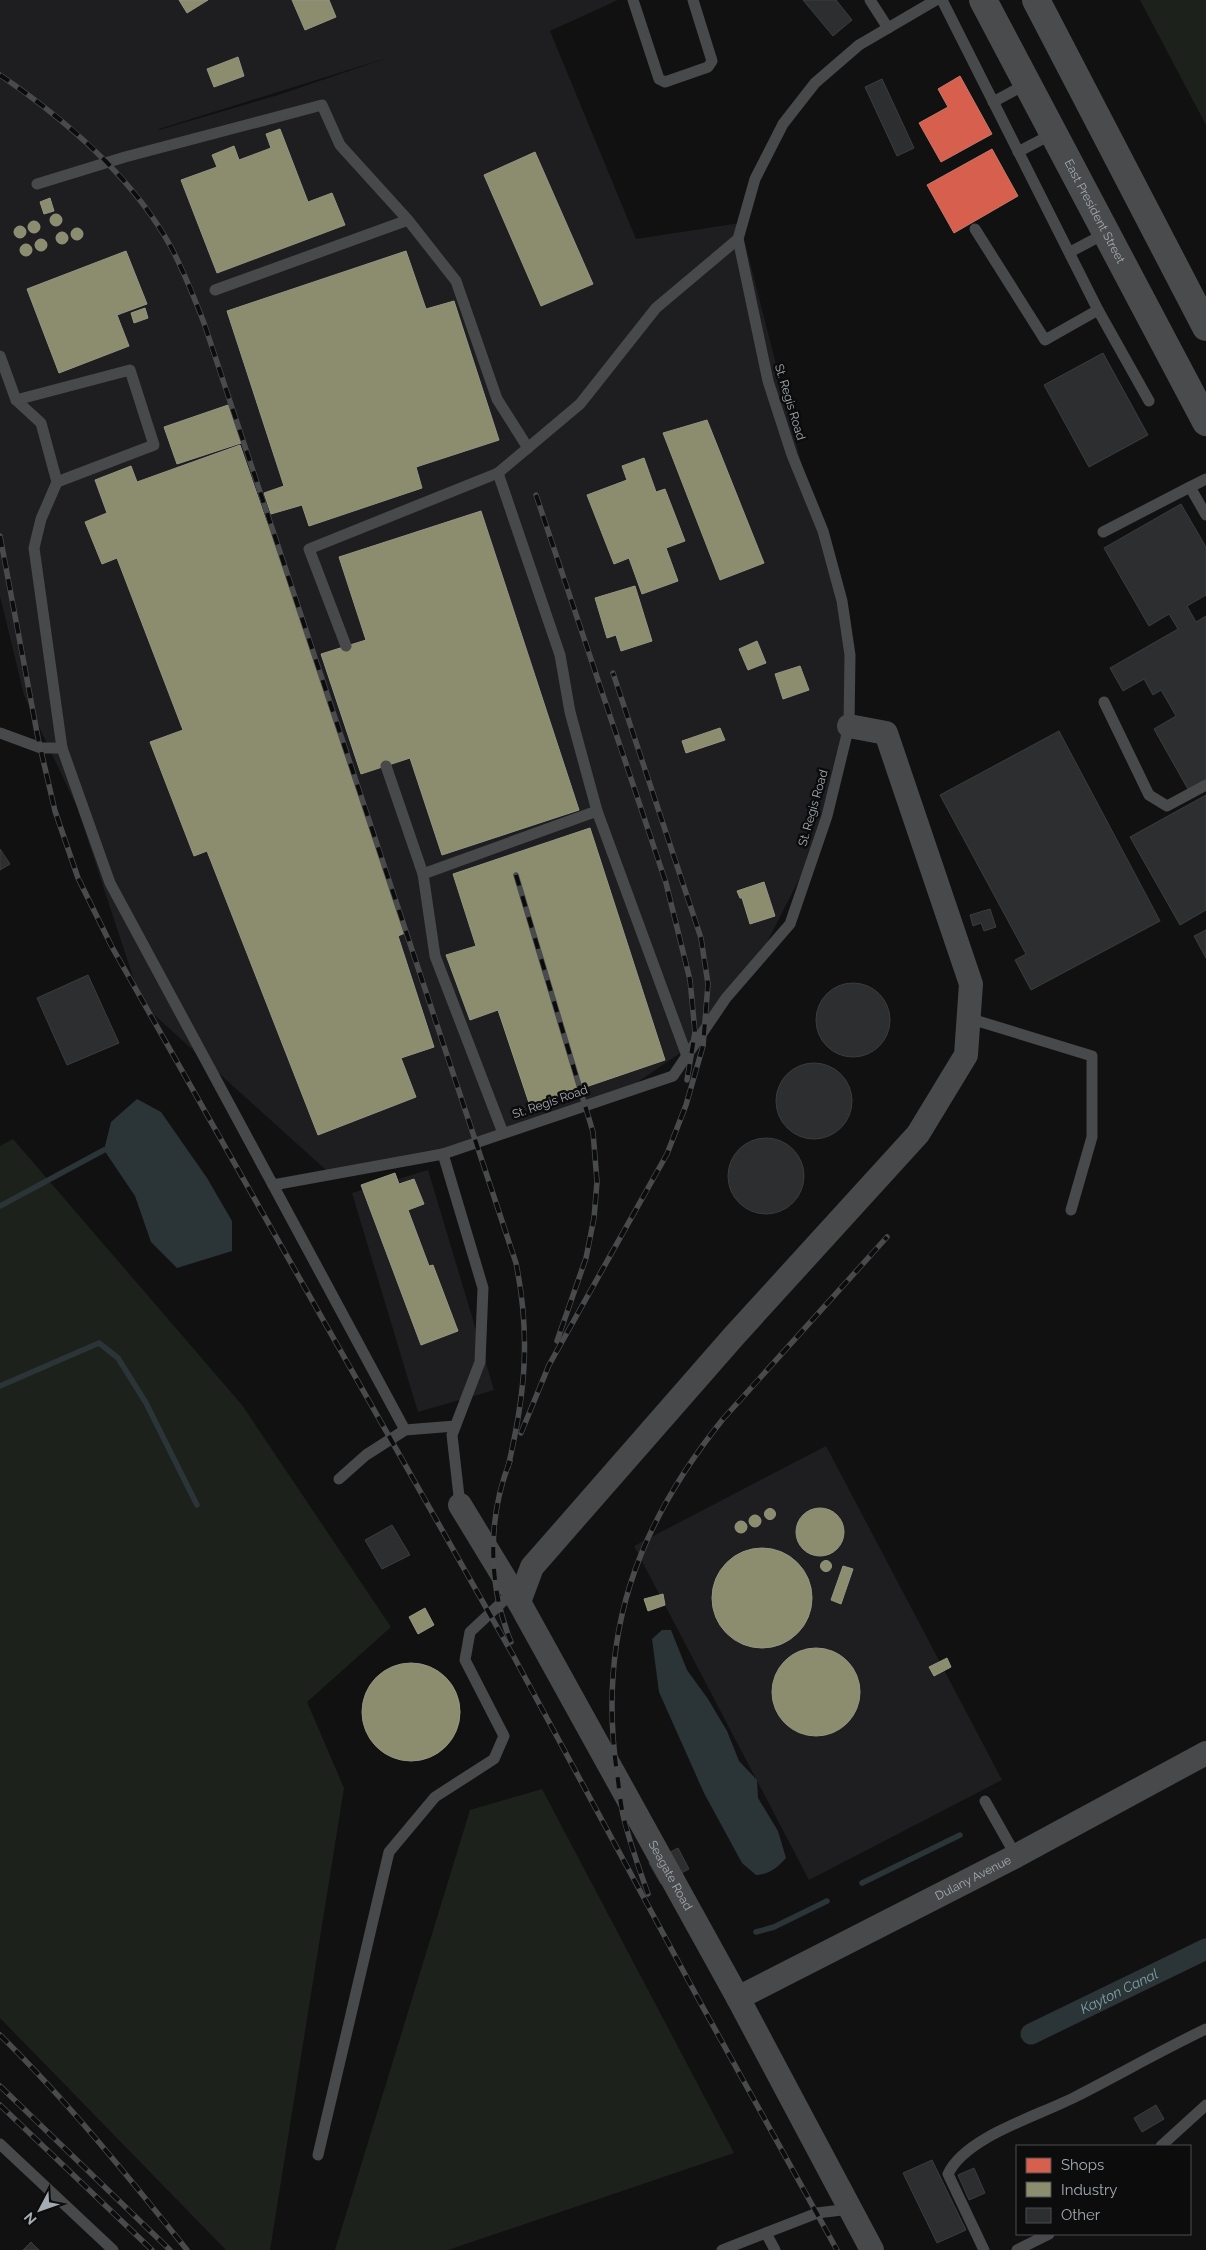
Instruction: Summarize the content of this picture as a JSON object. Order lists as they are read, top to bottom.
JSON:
{
  "streets": {
    "main road": ["East President Street"],
    "street": ["Seagate Road", "Dulany Avenue"],
    "lane": ["St. Regis Road"]
  },
  "crossings": [
    ["Seagate Road", "Dulany Avenue"]
  ],
  "water": ["Kayton Canal"],
  "legend": ["Shops", "Industry", "Other"],
  "north": "bottom left"
}
